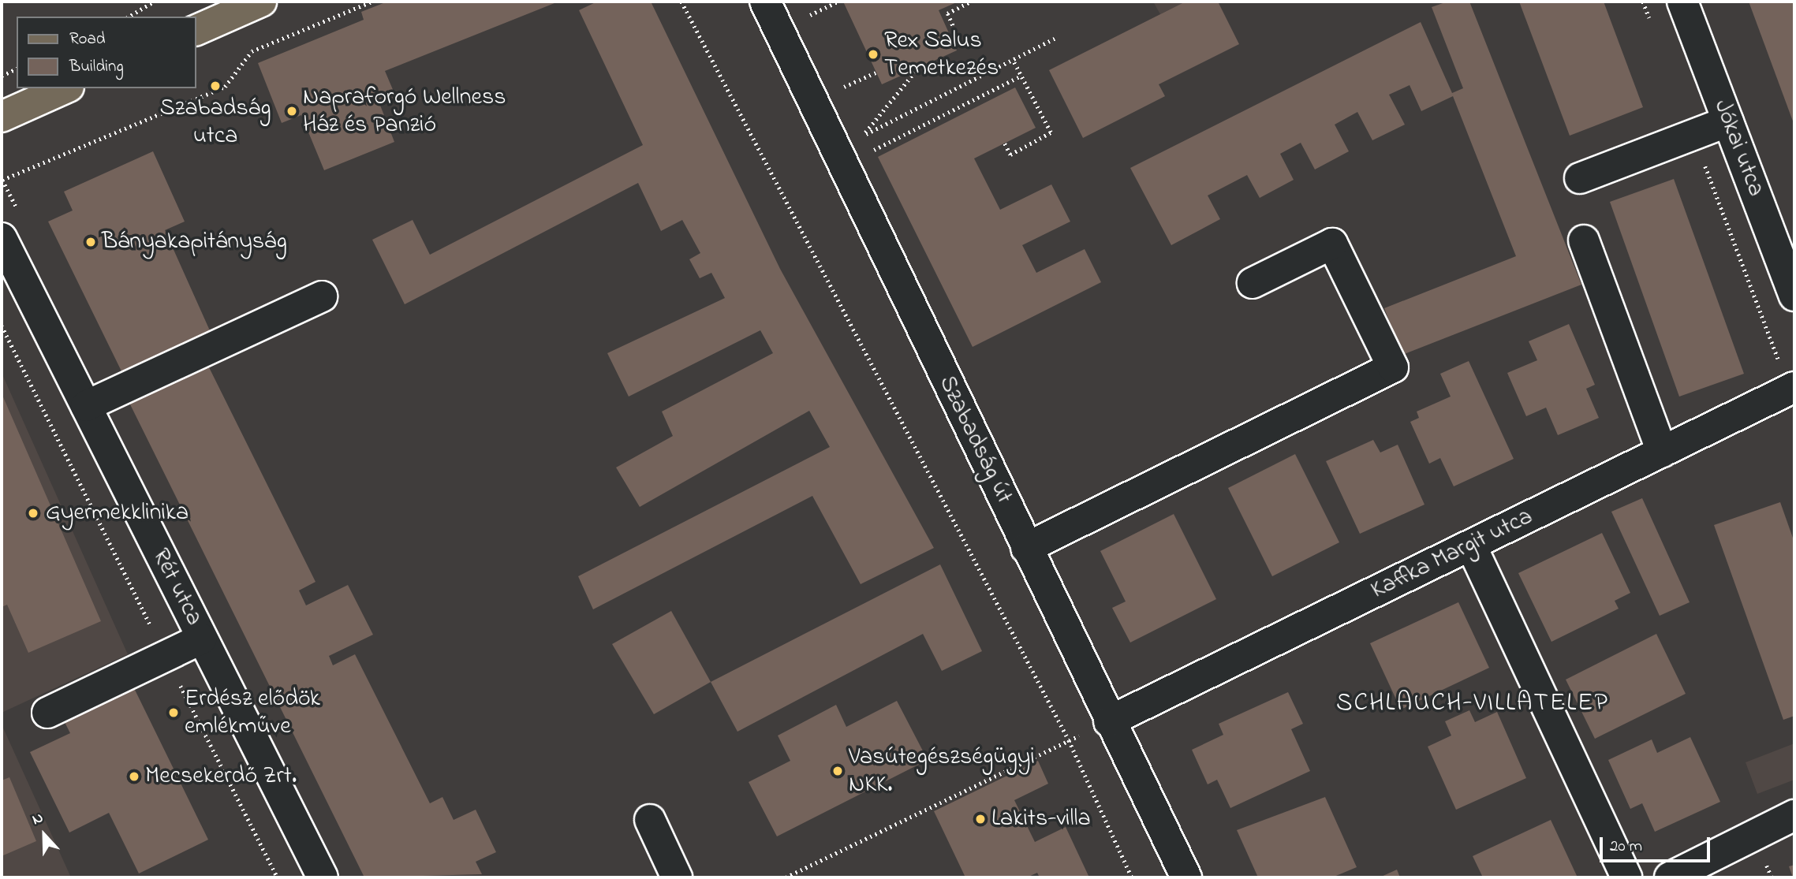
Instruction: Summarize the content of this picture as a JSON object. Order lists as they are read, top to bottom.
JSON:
{
  "streets": {
    "street": [
      "Jókai utca",
      "Szabadság út",
      "Kaffka Margit utca",
      "Rét utca"
    ]
  },
  "crossings": [
    ["Szabadság út", "Kaffka Margit utca"]
  ],
  "districts": ["SCHLAUCH-VILLATELEP"],
  "places": [
    "Rex Salus Temetkezés",
    "Szabadság utca",
    "Napraforgó Wellness Ház és Panzió",
    "Bányakapitányság",
    "Gyermekklinika",
    "Erdész elődök emlékműve",
    "Vasútegészségügyi NKK.",
    "Mecsekerdő Zrt.",
    "Lakits-villa"
  ],
  "legend": ["Road", "Building"],
  "scale_bar": "20 m",
  "north": "top"
}
